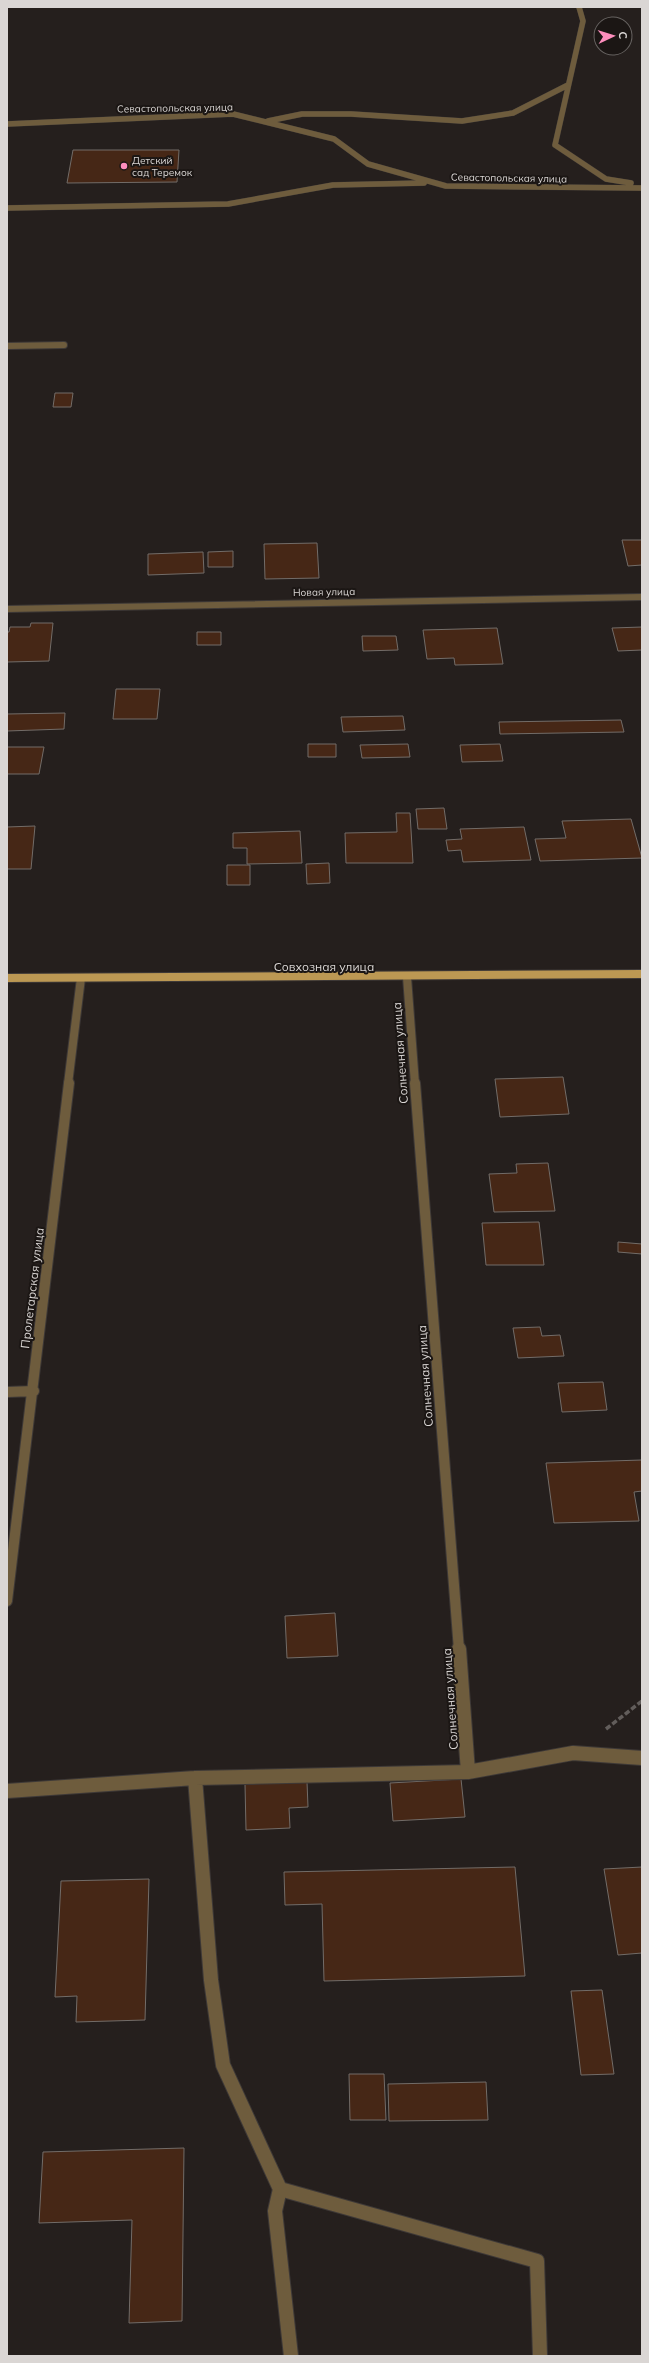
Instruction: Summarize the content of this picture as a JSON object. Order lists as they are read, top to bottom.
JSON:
{
  "streets": {
    "main road": ["Совхозная улица"],
    "street": [
      "Севастопольская улица",
      "Новая улица",
      "Солнечная улица",
      "Пролетарская улица"
    ]
  },
  "crossings": [
    ["Совхозная улица", "Солнечная улица"],
    ["Совхозная улица", "Пролетарская улица"]
  ],
  "places": ["Детский сад Теремок"],
  "north": "right"
}
